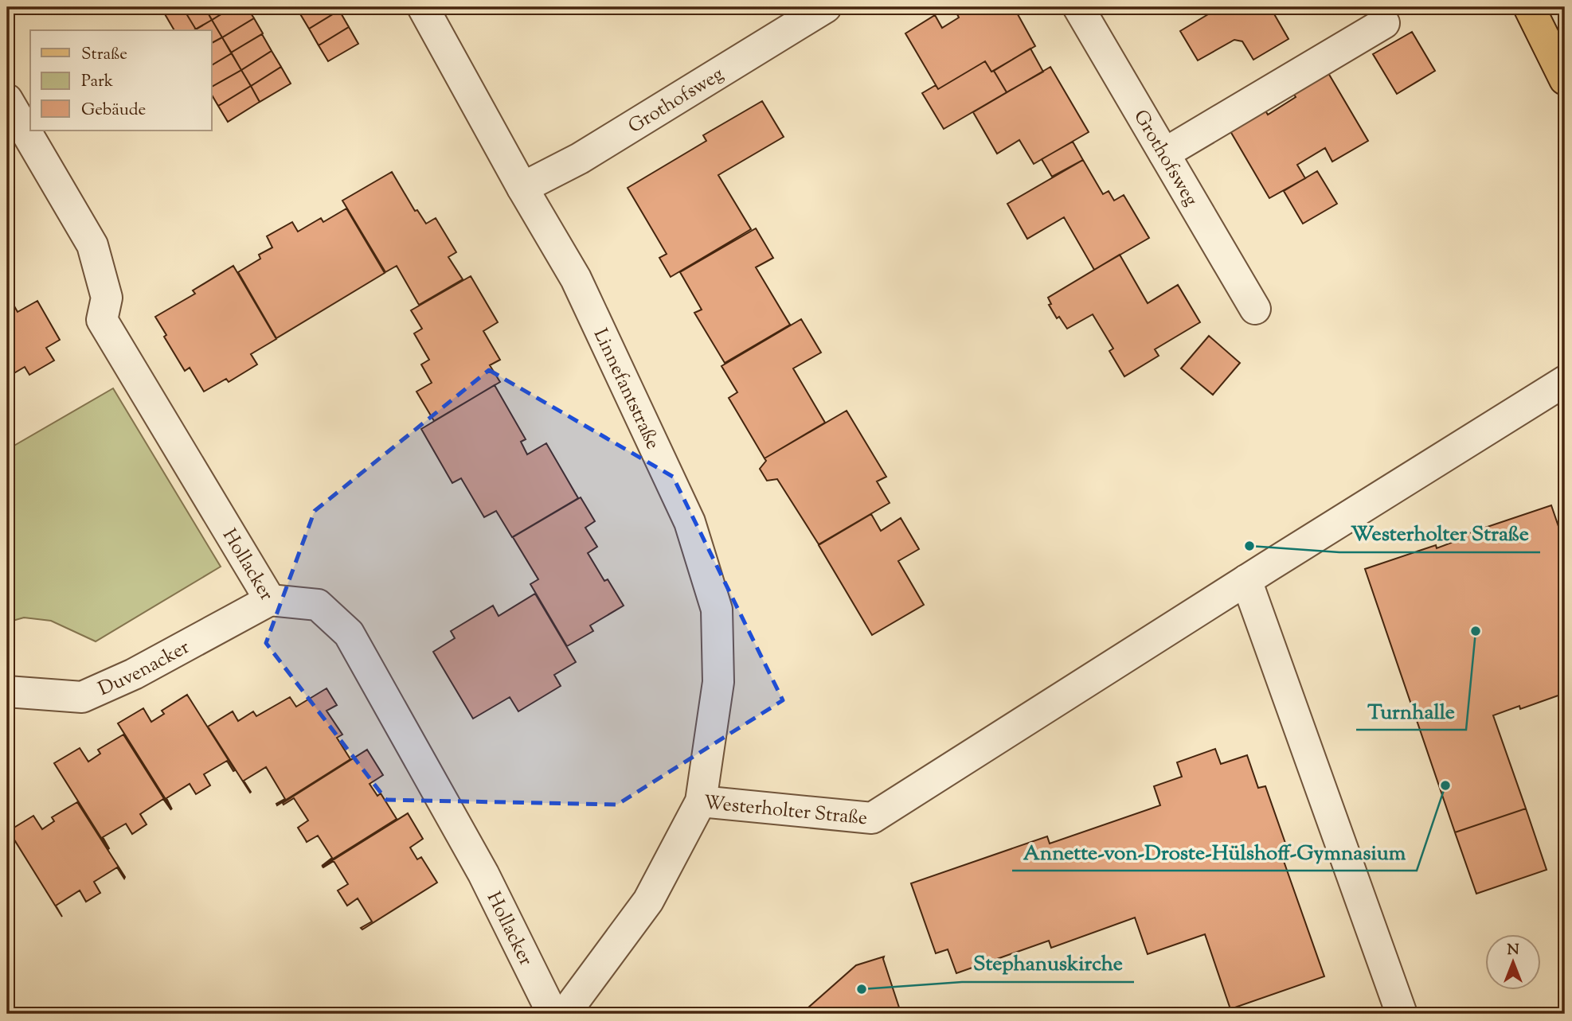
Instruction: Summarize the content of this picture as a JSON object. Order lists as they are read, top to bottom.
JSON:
{
  "streets": {
    "street": [
      "Grothofsweg",
      "Linnefantstraße",
      "Hollacker",
      "Duvenacker",
      "Westerholter Straße"
    ]
  },
  "crossings": [
    ["Grothofsweg", "Linnefantstraße"],
    ["Linnefantstraße", "Westerholter Straße"],
    ["Hollacker", "Duvenacker"]
  ],
  "places": [
    "Westerholter Straße",
    "Turnhalle",
    "Annette-von-Droste-Hülshoff-Gymnasium",
    "Stephanuskirche"
  ],
  "legend": ["Straße", "Park", "Gebäude"],
  "north": "top"
}
